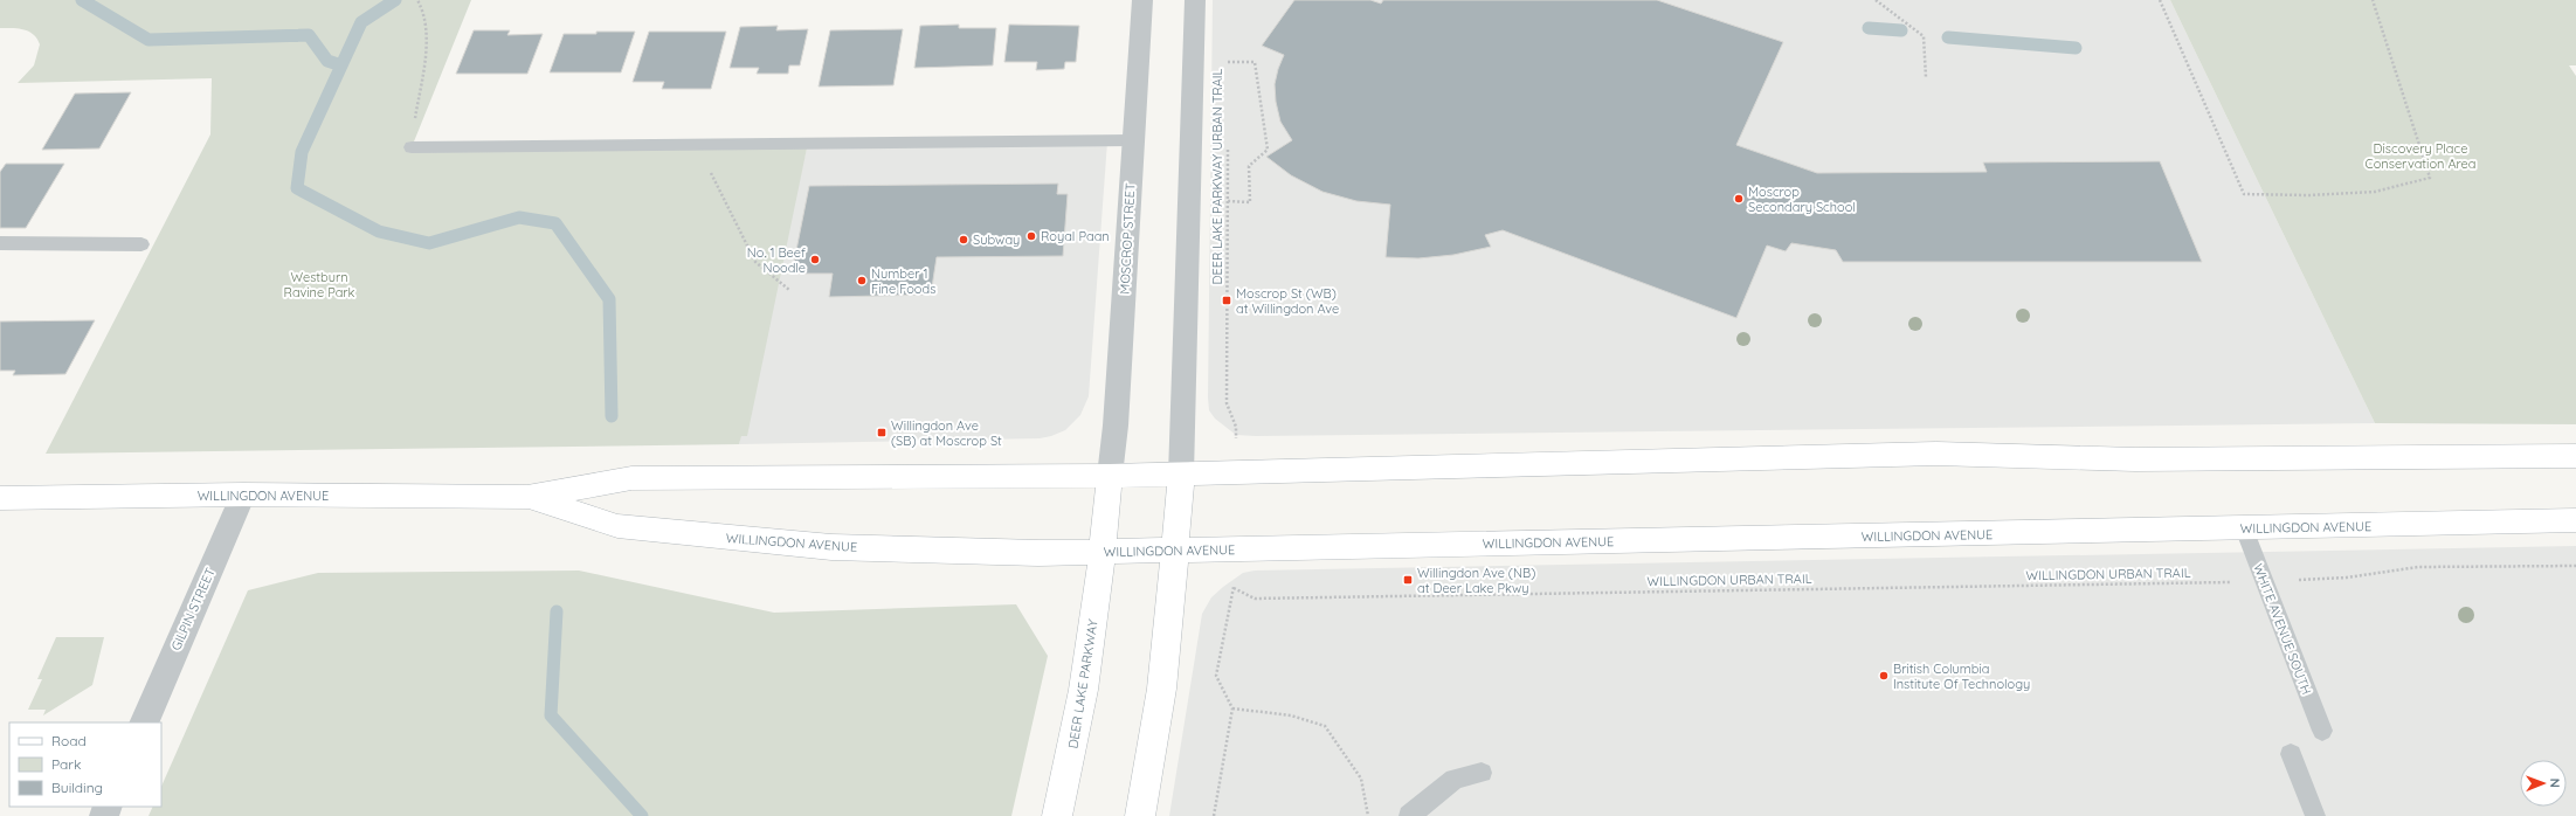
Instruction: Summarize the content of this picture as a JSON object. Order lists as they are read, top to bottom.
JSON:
{
  "streets": {
    "main road": ["WILLINGDON AVENUE", "DEER LAKE PARKWAY"],
    "street": ["MOSCROP STREET", "GILPIN STREET"],
    "lane": ["WHITE AVENUE SOUTH"],
    "path": ["DEER LAKE PARKWAY URBAN TRAIL", "WILLINGDON URBAN TRAIL"]
  },
  "crossings": [
    ["MOSCROP STREET", "WILLINGDON AVENUE"],
    ["MOSCROP STREET", "DEER LAKE PARKWAY"],
    ["WILLINGDON AVENUE", "GILPIN STREET"],
    ["WILLINGDON AVENUE", "WHITE AVENUE SOUTH"],
    ["WILLINGDON AVENUE", "DEER LAKE PARKWAY"]
  ],
  "parks": ["Discovery Place Conservation Area", "Westburn Ravine Park"],
  "places": {
    "other": [
      "Moscrop Secondary School",
      "Royal Paan",
      "Subway",
      "No. 1 Beef Noodle",
      "Number 1 Fine Foods",
      "British Columbia Institute Of Technology"
    ],
    "transit": ["Moscrop St (WB) at Willingdon Ave", "Willingdon Ave (SB) at Moscrop St", "Willingdon Ave (NB) at Deer Lake Pkwy"]
  },
  "legend": ["Road", "Park", "Building"],
  "north": "right"
}
